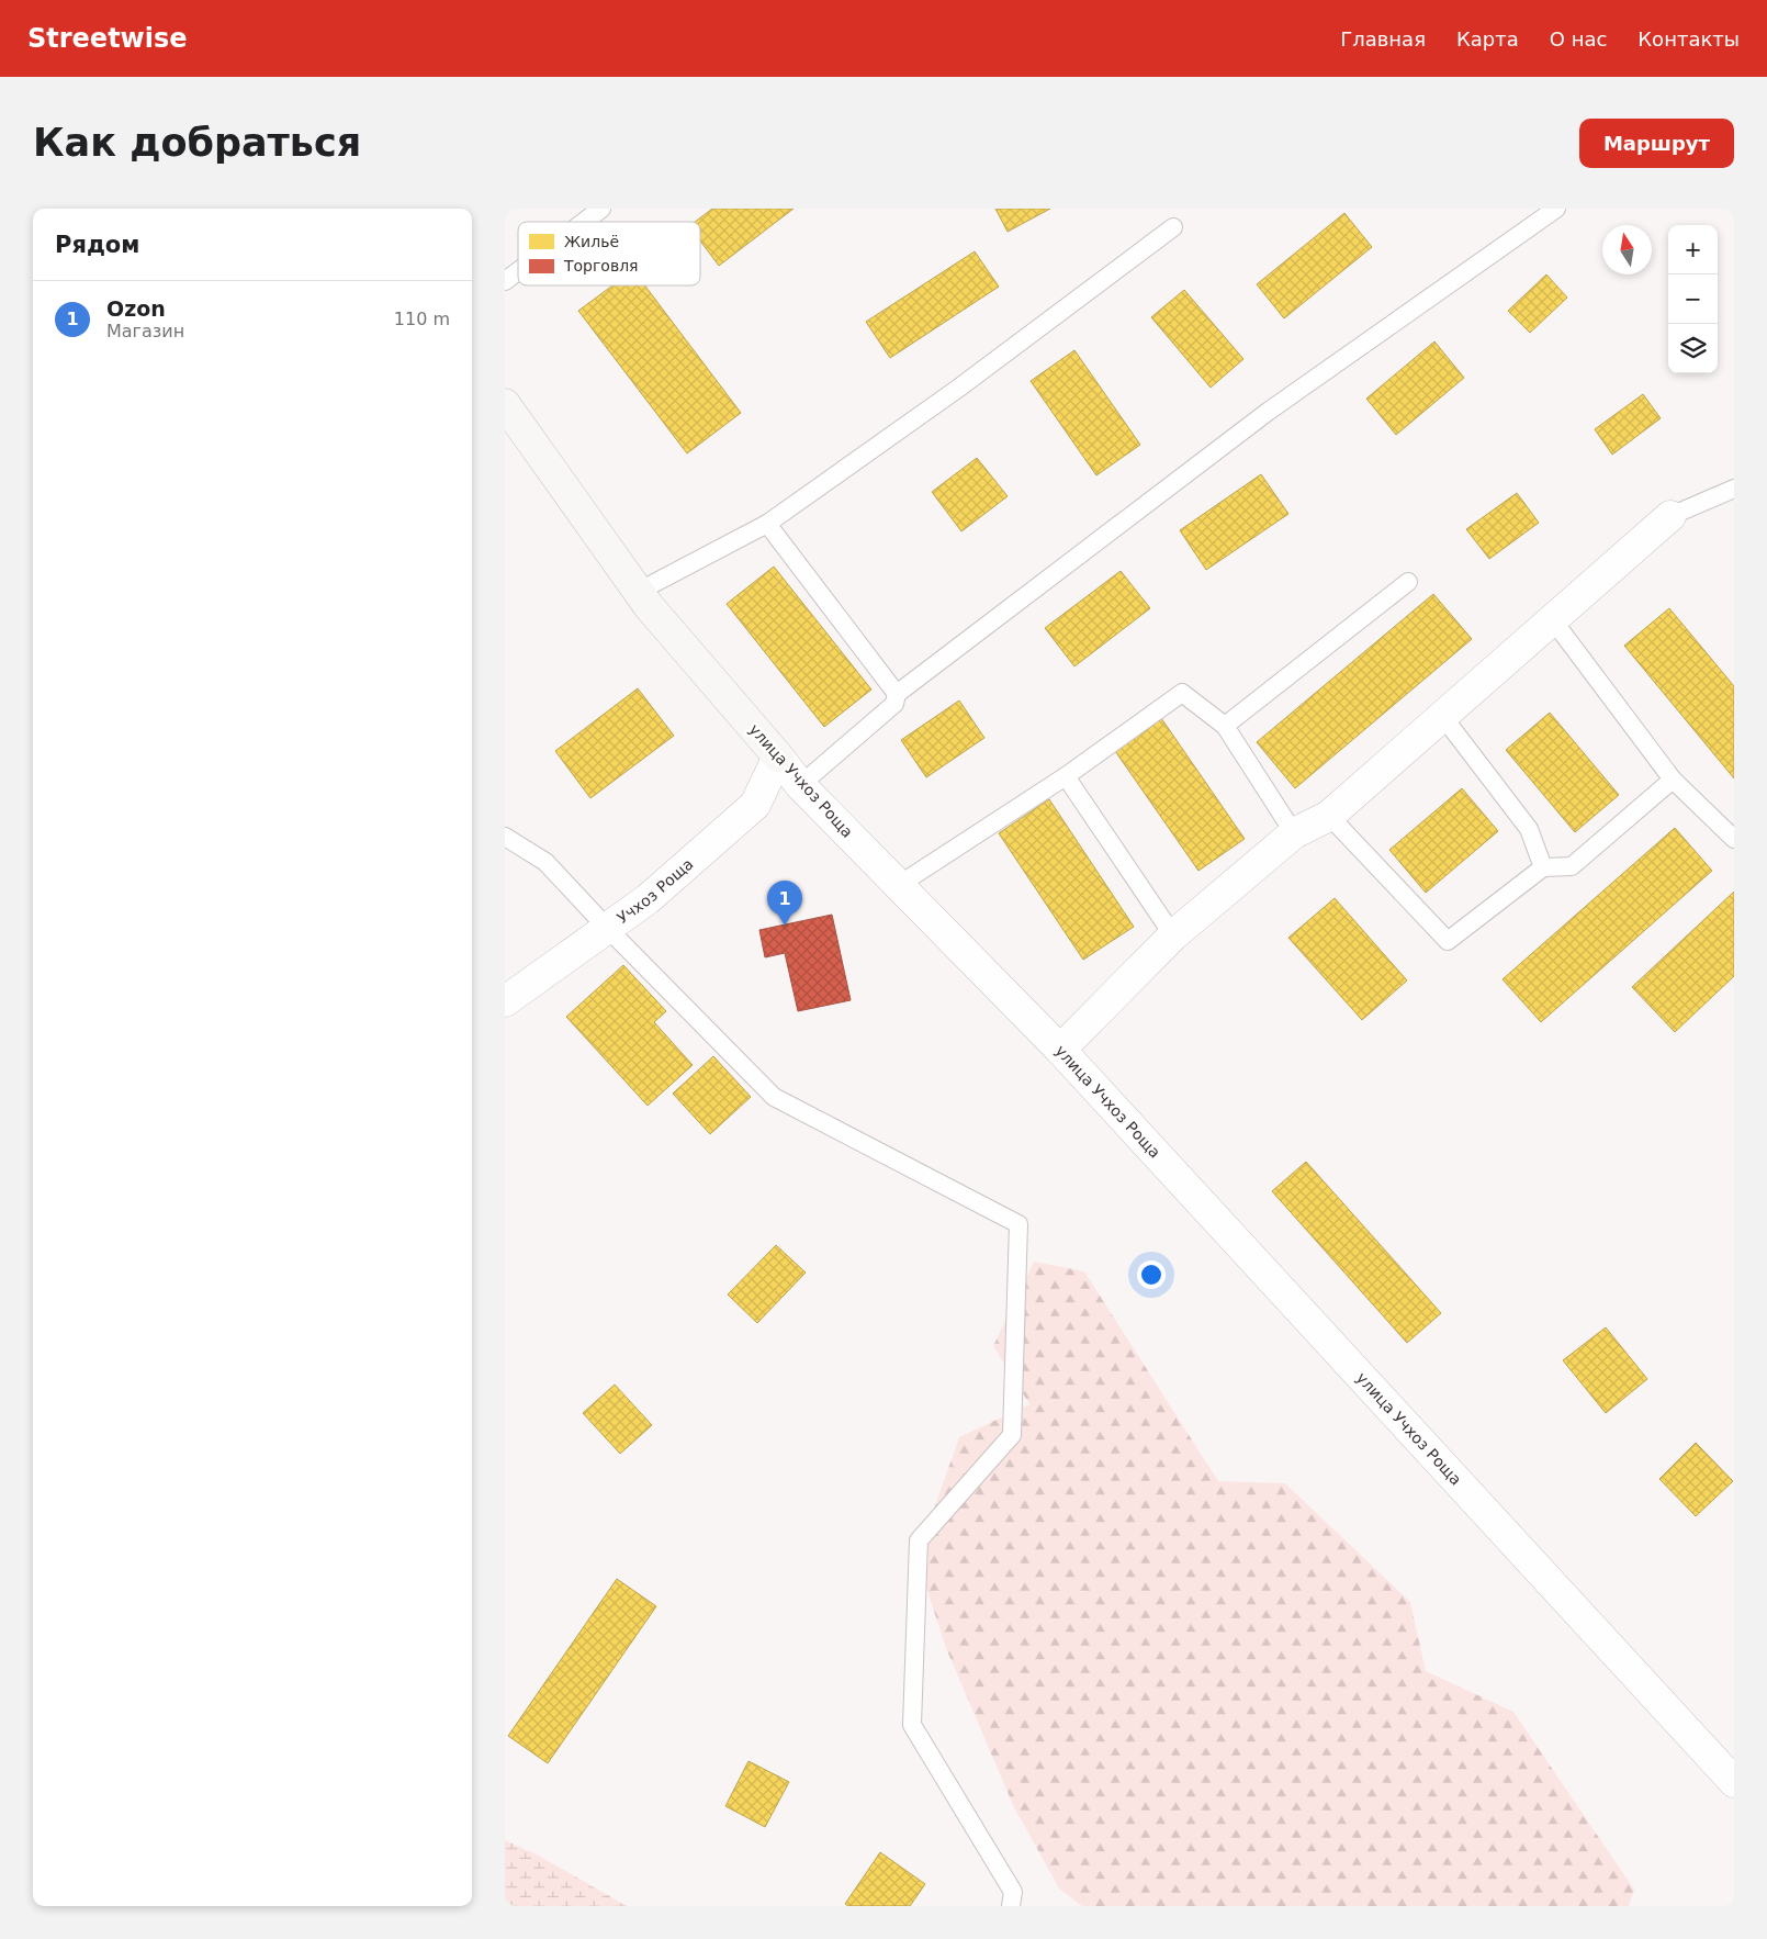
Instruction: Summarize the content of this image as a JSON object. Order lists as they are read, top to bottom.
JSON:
{
  "streets": {
    "street": ["улица Учхоз Роща", "Учхоз Роща"]
  },
  "crossings": [
    ["улица Учхоз Роща", "Учхоз Роща"]
  ],
  "legend": ["Жильё", "Торговля"],
  "north": "top",
  "page": {
    "header": "Streetwise",
    "nav": [
      "Главная",
      "Карта",
      "О нас",
      "Контакты"
    ],
    "buttons": "Маршрут",
    "title": "Как добраться",
    "heading": "Рядом",
    "map_buttons": ["+", "−"],
    "list": [
      {
        "mark": "1",
        "name": "Ozon",
        "note": "Магазин",
        "value": "110 m"
      }
    ],
    "pins": "1"
  }
}
